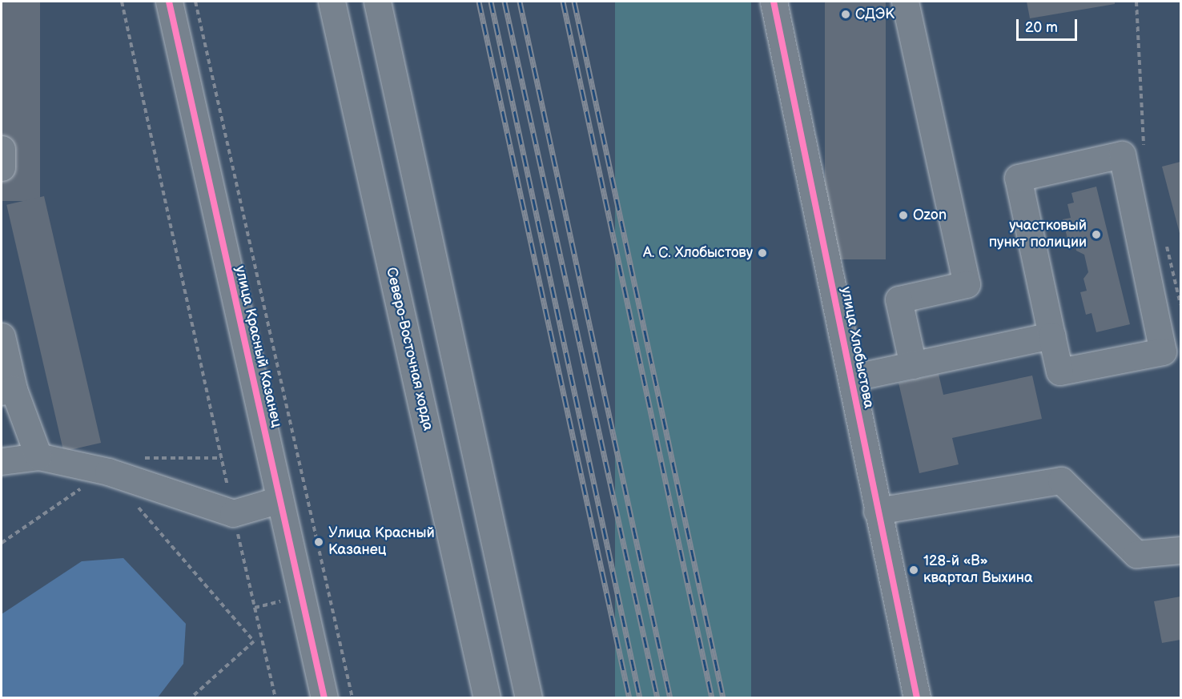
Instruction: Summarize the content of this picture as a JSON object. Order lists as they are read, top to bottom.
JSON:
{
  "streets": {
    "street": ["улица Красный Казанец", "улица Хлобыстова", "Северо-Восточная хорда"]
  },
  "places": [
    "СДЭК",
    "Ozon",
    "участковый пункт полиции",
    "А. С. Хлобыстову",
    "Улица Красный Казанец",
    "128-й «В» квартал Выхина"
  ],
  "scale_bar": "20 m"
}
